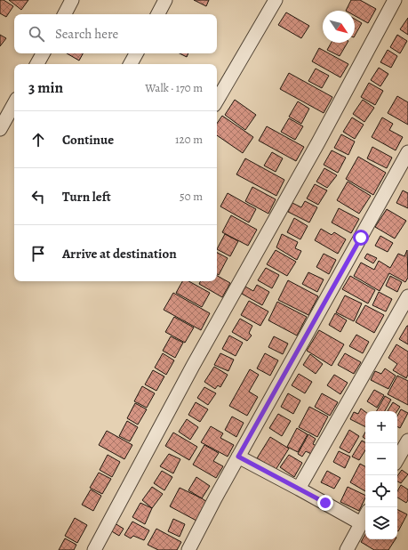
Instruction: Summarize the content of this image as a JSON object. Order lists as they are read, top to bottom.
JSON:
{
  "north": "bottom right",
  "page": {
    "search": "Search here",
    "heading": ["3 min", "Walk · 170 m"],
    "list": [
      ["Continue", "120 m"],
      ["Turn left", "50 m"],
      "Arrive at destination"
    ],
    "map_buttons": ["+", "−"]
  }
}
